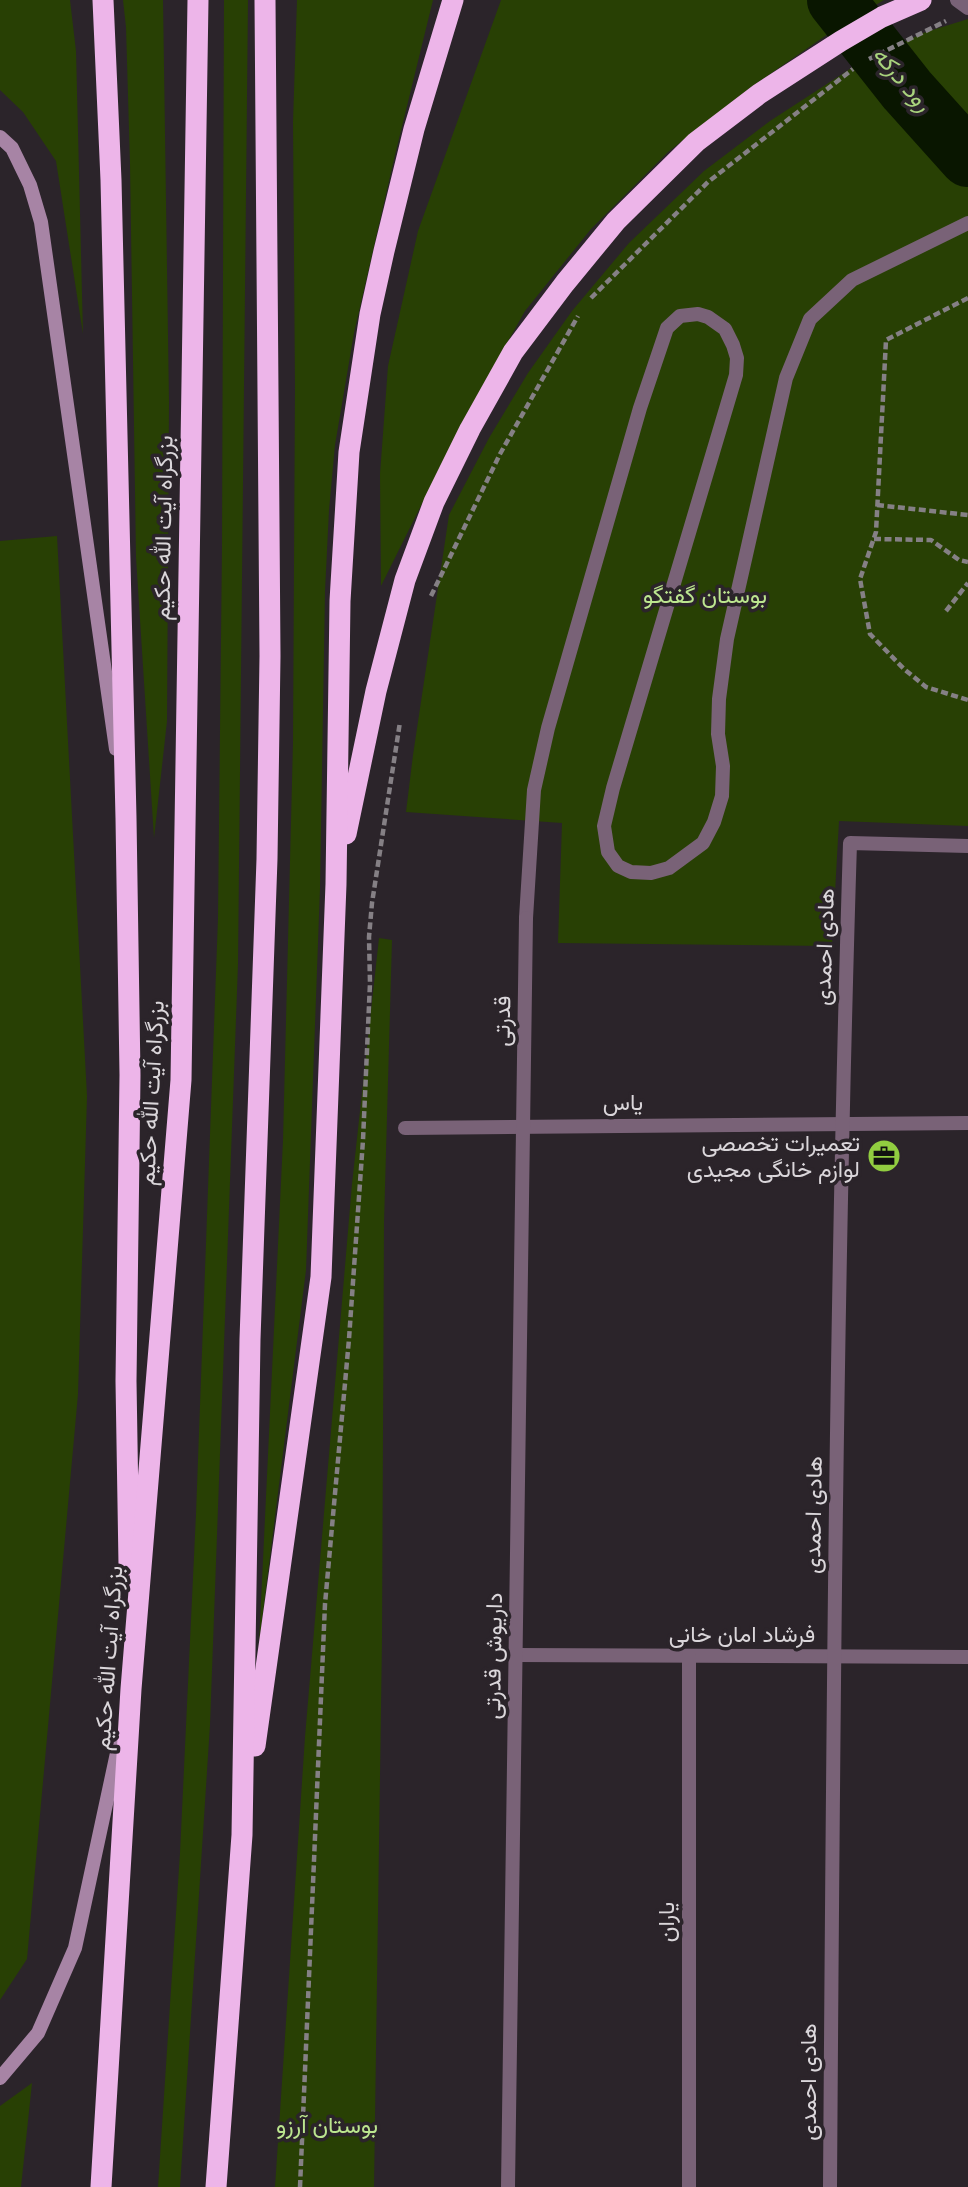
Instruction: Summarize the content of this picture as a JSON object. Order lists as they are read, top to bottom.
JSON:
{
  "streets": {
    "highway": ["بزرگراه آیت الله حکیم"],
    "street": [
      "هادی احمدی",
      "قدرتی",
      "یاس",
      "فرشاد امان خانی",
      "داریوش قدرتی",
      "یاران"
    ]
  },
  "crossings": [
    ["هادی احمدی", "یاس"],
    ["هادی احمدی", "فرشاد امان خانی"],
    ["قدرتی", "یاس"],
    ["قدرتی", "داریوش قدرتی"],
    ["یاس", "داریوش قدرتی"],
    ["فرشاد امان خانی", "داریوش قدرتی"],
    ["فرشاد امان خانی", "یاران"]
  ],
  "water": ["رود درکه"],
  "parks": ["بوستان گفتگو", "بوستان آرزو"],
  "places": {
    "office": ["تعمیرات تخصصی لوازم خانگی مجیدی"]
  }
}
